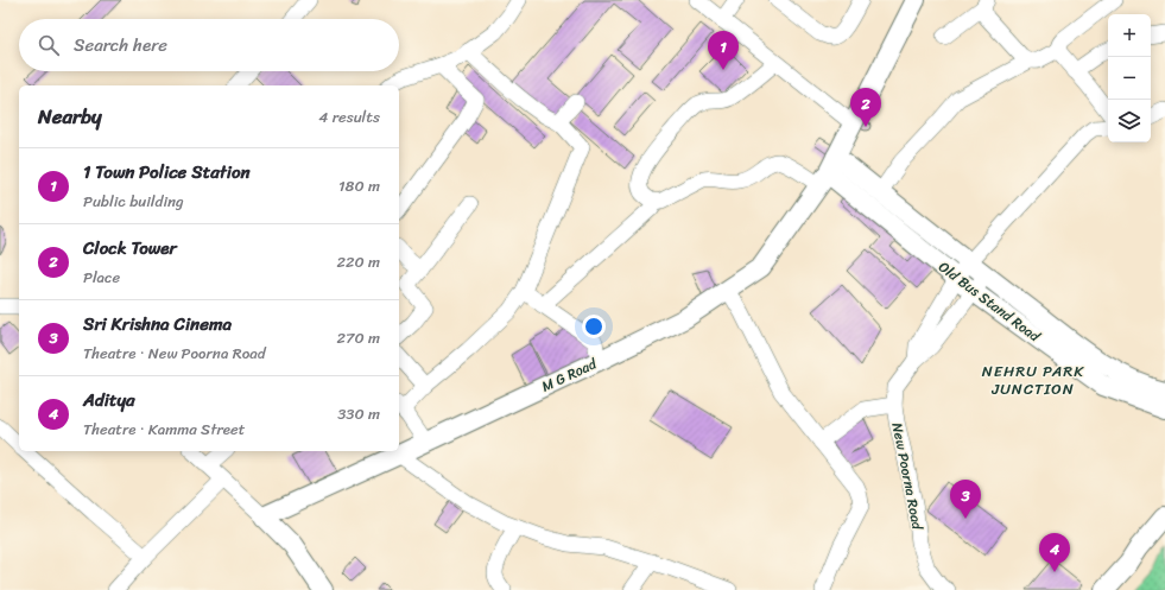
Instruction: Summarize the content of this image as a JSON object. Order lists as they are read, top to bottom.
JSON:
{
  "streets": {
    "main road": ["Old Bus Stand Road", "M G Road"],
    "street": ["New Poorna Road"]
  },
  "crossings": [
    ["Old Bus Stand Road", "M G Road"]
  ],
  "districts": ["NEHRU PARK JUNCTION"],
  "page": {
    "map_buttons": ["+", "−"],
    "search": "Search here",
    "pins": [
      "1",
      "2",
      "3",
      "4"
    ],
    "heading": ["Nearby", "4 results"],
    "list": [
      {
        "mark": "1",
        "name": "1 Town Police Station",
        "note": "Public building",
        "value": "180 m"
      },
      {
        "mark": "2",
        "name": "Clock Tower",
        "note": "Place",
        "value": "220 m"
      },
      {
        "mark": "3",
        "name": "Sri Krishna Cinema",
        "note": "Theatre · New Poorna Road",
        "value": "270 m"
      },
      {
        "mark": "4",
        "name": "Aditya",
        "note": "Theatre · Kamma Street",
        "value": "330 m"
      }
    ]
  }
}
